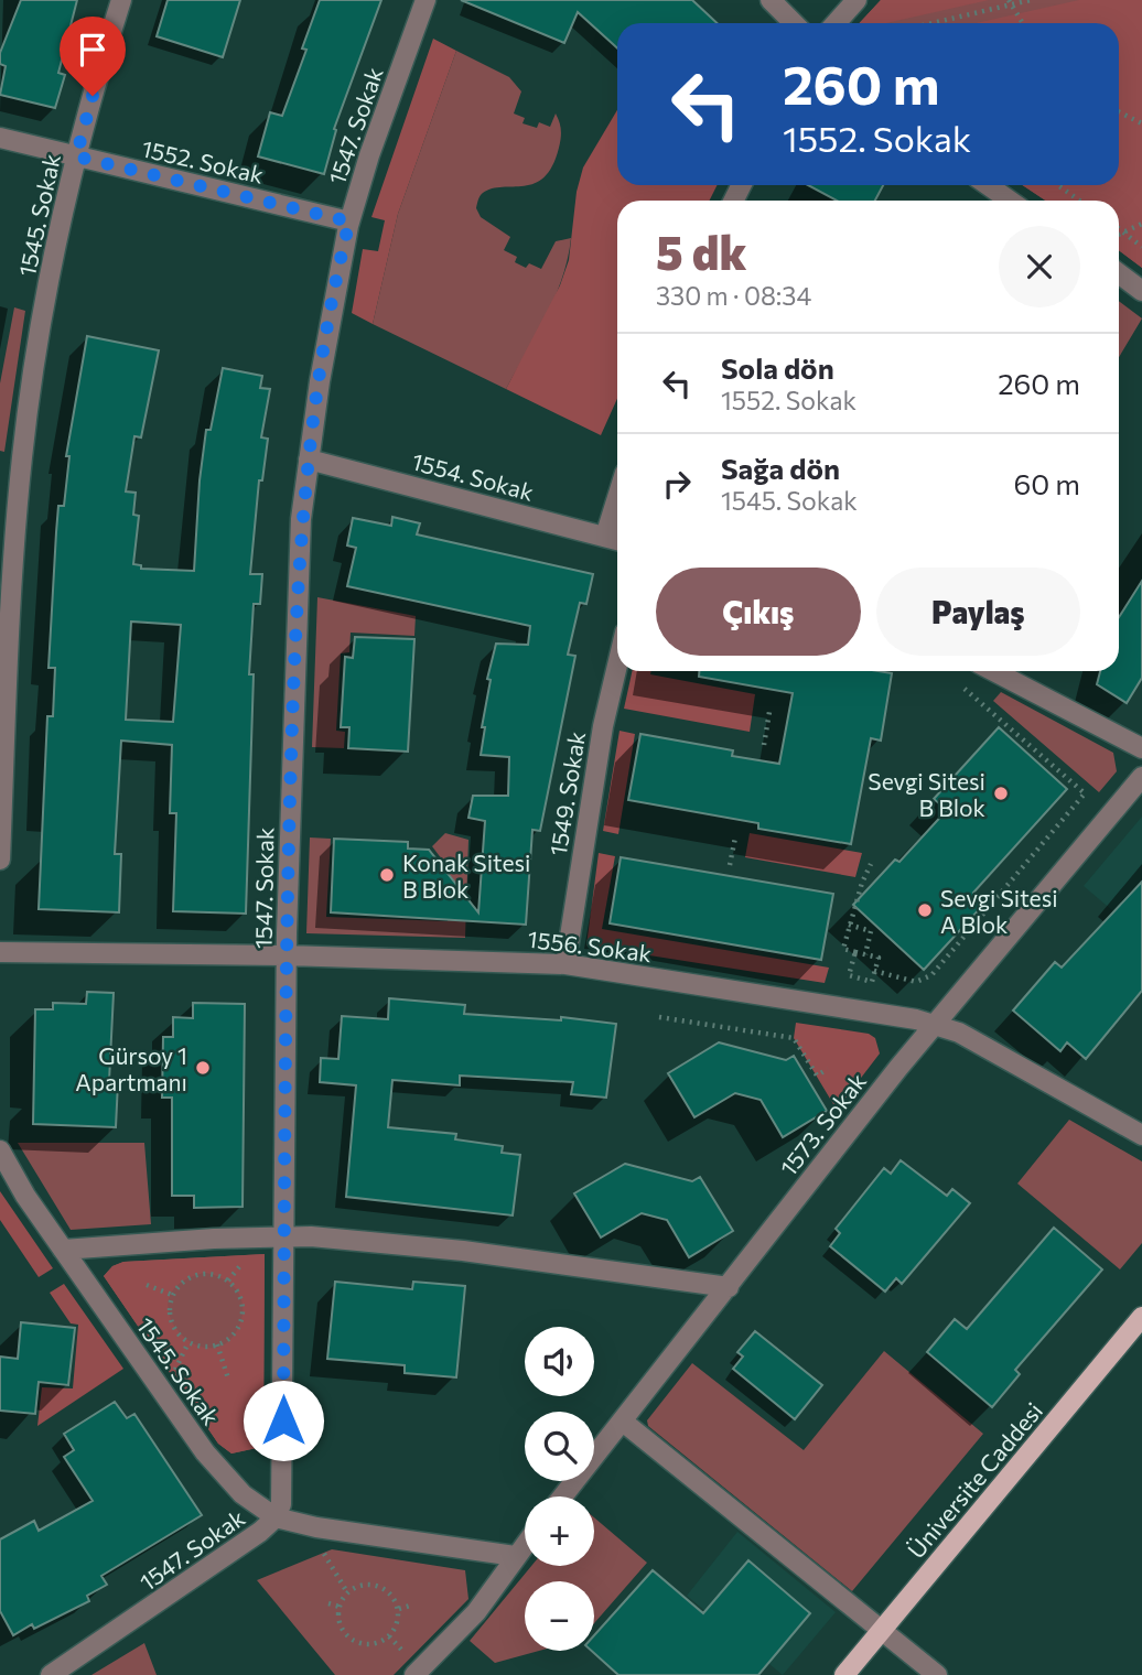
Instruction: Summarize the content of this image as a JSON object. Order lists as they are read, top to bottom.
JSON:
{
  "streets": {
    "main road": ["Üniversite Caddesi"],
    "street": [
      "1547. Sokak",
      "1552. Sokak",
      "1545. Sokak",
      "1554. Sokak",
      "1549. Sokak",
      "1556. Sokak",
      "1573. Sokak"
    ]
  },
  "crossings": [
    ["1547. Sokak", "1552. Sokak"],
    ["1547. Sokak", "1545. Sokak"],
    ["1547. Sokak", "1554. Sokak"],
    ["1547. Sokak", "1556. Sokak"],
    ["1552. Sokak", "1545. Sokak"],
    ["1549. Sokak", "1556. Sokak"],
    ["1556. Sokak", "1573. Sokak"]
  ],
  "places": [
    "Sevgi Sitesi B Blok",
    "Konak Sitesi B Blok",
    "Sevgi Sitesi A Blok",
    "Gürsoy 1 Apartmanı"
  ],
  "page": {
    "turn": ["260 m", "1552. Sokak"],
    "heading": ["5 dk", "330 m · 08:34"],
    "list": [
      {
        "name": "Sola dön",
        "note": "1552. Sokak",
        "value": "260 m"
      },
      {
        "name": "Sağa dön",
        "note": "1545. Sokak",
        "value": "60 m"
      }
    ],
    "buttons": ["Çıkış", "Paylaş"],
    "map_buttons": ["+", "−"]
  }
}
